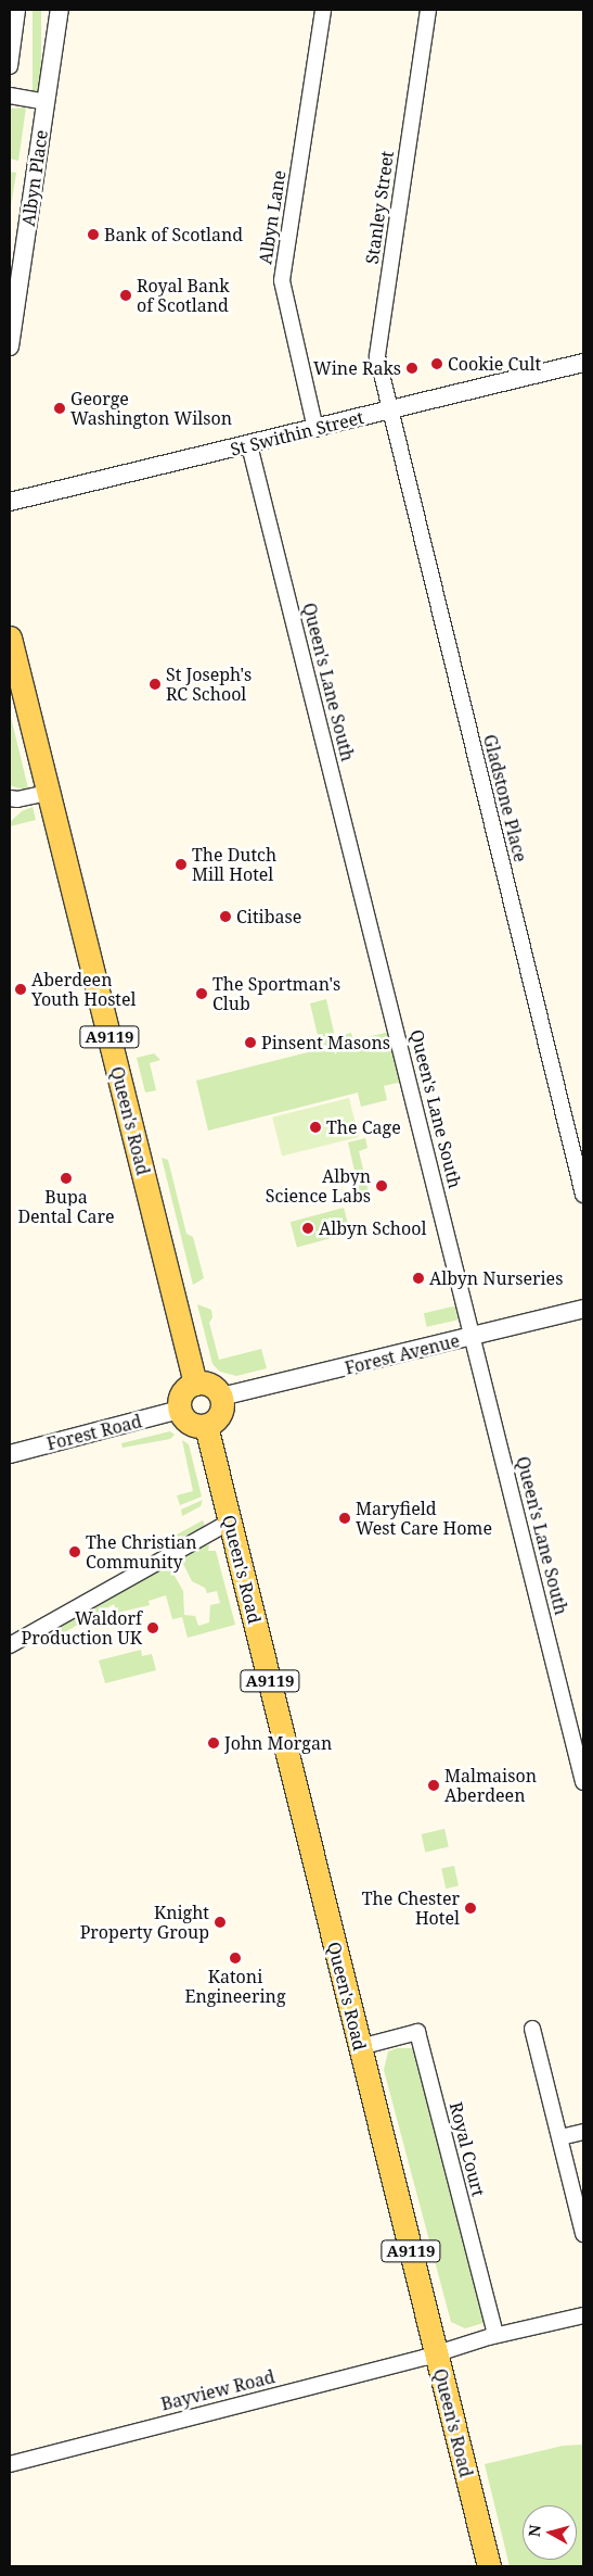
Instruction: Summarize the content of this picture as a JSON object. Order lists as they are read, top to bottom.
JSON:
{
  "streets": {
    "main road": ["A9119", "Queen's Road"],
    "street": [
      "Albyn Place",
      "Stanley Street",
      "Albyn Lane",
      "St Swithin Street",
      "Queen's Lane South",
      "Gladstone Place",
      "Forest Avenue",
      "Forest Road",
      "Royal Court",
      "Bayview Road"
    ]
  },
  "crossings": [
    ["Stanley Street", "St Swithin Street"],
    ["Stanley Street", "Gladstone Place"],
    ["Albyn Lane", "St Swithin Street"],
    ["St Swithin Street", "Queen's Lane South"],
    ["St Swithin Street", "Gladstone Place"],
    ["Queen's Lane South", "Forest Avenue"],
    ["Queen's Road", "Forest Avenue"],
    ["Queen's Road", "Forest Road"],
    ["Queen's Road", "Royal Court"],
    ["Queen's Road", "Bayview Road"],
    ["Forest Avenue", "Forest Road"],
    ["Royal Court", "Bayview Road"]
  ],
  "places": [
    "Bank of Scotland",
    "Royal Bank of Scotland",
    "Cookie Cult",
    "Wine Raks",
    "George Washington Wilson",
    "St Joseph's RC School",
    "The Dutch Mill Hotel",
    "Citibase",
    "Aberdeen Youth Hostel",
    "The Sportman's Club",
    "Pinsent Masons",
    "The Cage",
    "Bupa Dental Care",
    "Albyn Science Labs",
    "Albyn School",
    "Albyn Nurseries",
    "Maryfield West Care Home",
    "The Christian Community",
    "Waldorf Production UK",
    "John Morgan",
    "Malmaison Aberdeen",
    "The Chester Hotel",
    "Knight Property Group",
    "Katoni Engineering"
  ],
  "north": "left"
}
